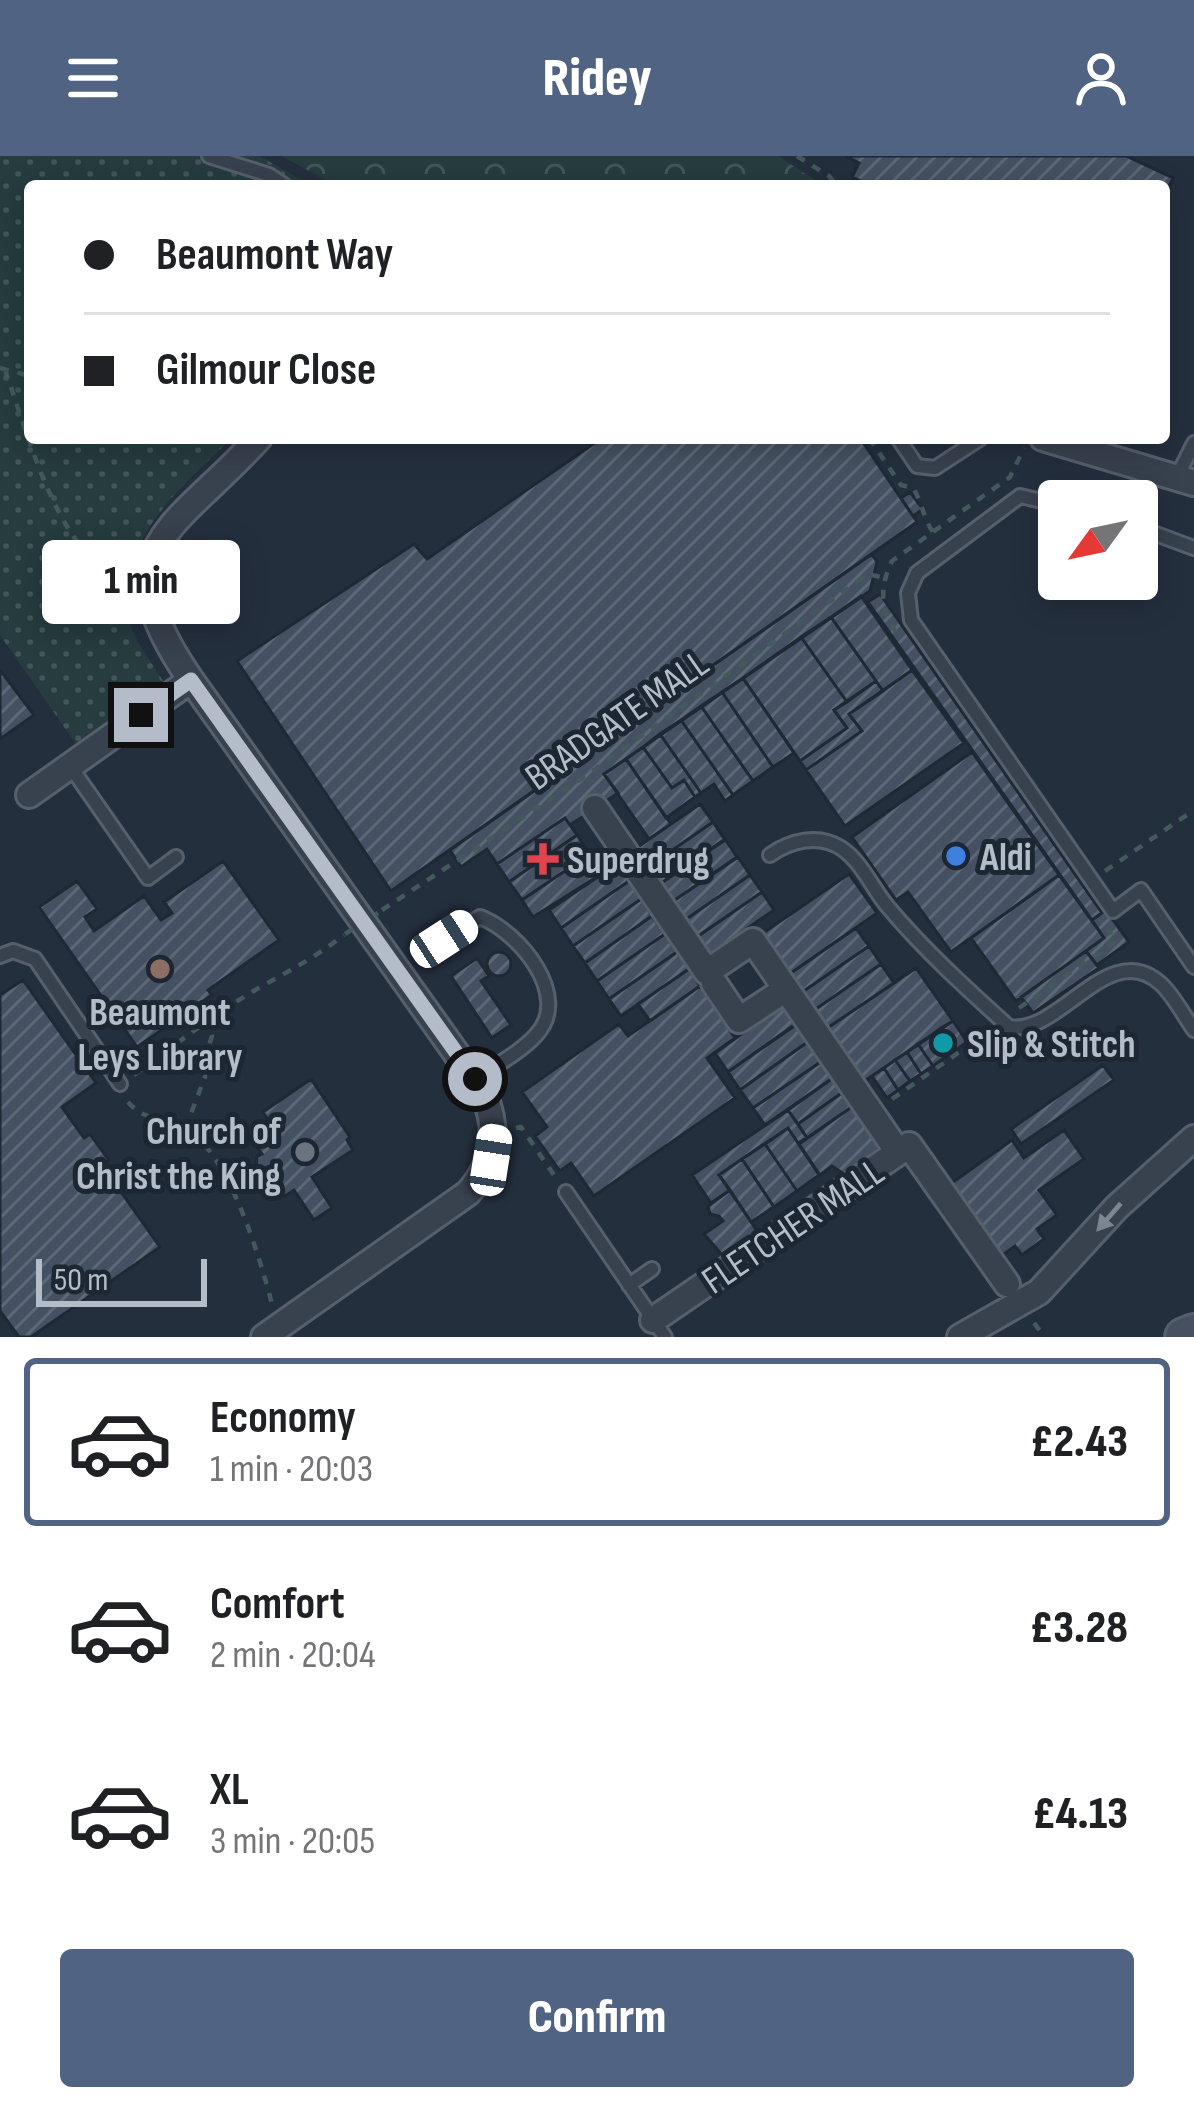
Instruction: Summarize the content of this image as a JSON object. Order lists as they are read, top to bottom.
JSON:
{
  "streets": {
    "street": ["FLETCHER MALL"],
    "path": ["BRADGATE MALL"]
  },
  "places": {
    "other": [
      "Aldi",
      "Beaumont Leys Library",
      "Slip & Stitch",
      "Church of Christ the King"
    ],
    "health": ["Superdrug"]
  },
  "scale_bar": "50 m",
  "north": "bottom left",
  "page": {
    "header": "Ridey",
    "banner": ["Beaumont Way", "Gilmour Close"],
    "bubble": "1 min",
    "scale": "50 m",
    "list": [
      {
        "name": "Economy",
        "note": "1 min · 20:03",
        "value": "£2.43"
      },
      {
        "name": "Comfort",
        "note": "2 min · 20:04",
        "value": "£3.28"
      },
      {
        "name": "XL",
        "note": "3 min · 20:05",
        "value": "£4.13"
      }
    ],
    "buttons": "Confirm"
  }
}
